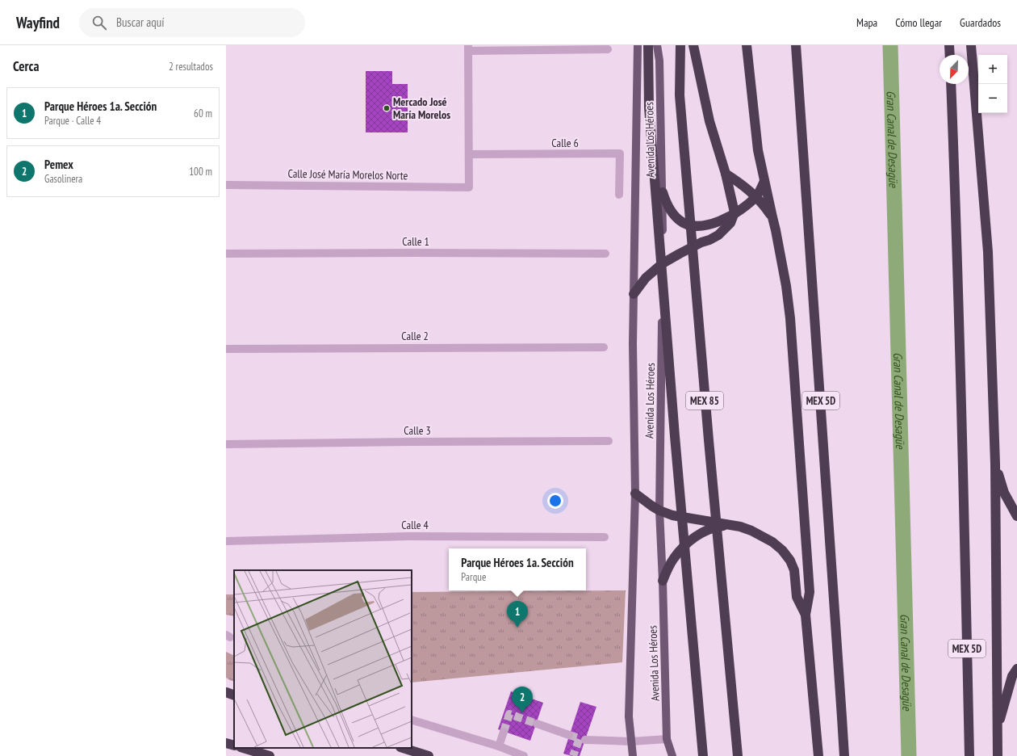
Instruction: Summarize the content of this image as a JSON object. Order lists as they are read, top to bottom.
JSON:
{
  "streets": {
    "highway": ["MEX 85", "MEX 5D"],
    "main road": ["Avenida Los Héroes"],
    "street": [
      "Calle 6",
      "Calle José María Morelos Norte",
      "Calle 1",
      "Calle 2",
      "Calle 3",
      "Calle 4"
    ]
  },
  "crossings": [
    ["Calle 6", "Calle José María Morelos Norte"]
  ],
  "water": ["Gran Canal de Desagüe"],
  "places": ["Mercado José María Morelos"],
  "north": "bottom left",
  "page": {
    "header": "Wayfind",
    "search": "Buscar aquí",
    "nav": ["Mapa", "Cómo llegar", "Guardados"],
    "heading": ["Cerca", "2 resultados"],
    "map_buttons": ["+", "−"],
    "list": [
      {
        "mark": "1",
        "name": "Parque Héroes 1a. Sección",
        "note": "Parque · Calle 4",
        "value": "60 m"
      },
      {
        "mark": "2",
        "name": "Pemex",
        "note": "Gasolinera",
        "value": "100 m"
      }
    ],
    "popup": ["Parque Héroes 1a. Sección", "Parque"],
    "pins": ["1", "2"]
  }
}
